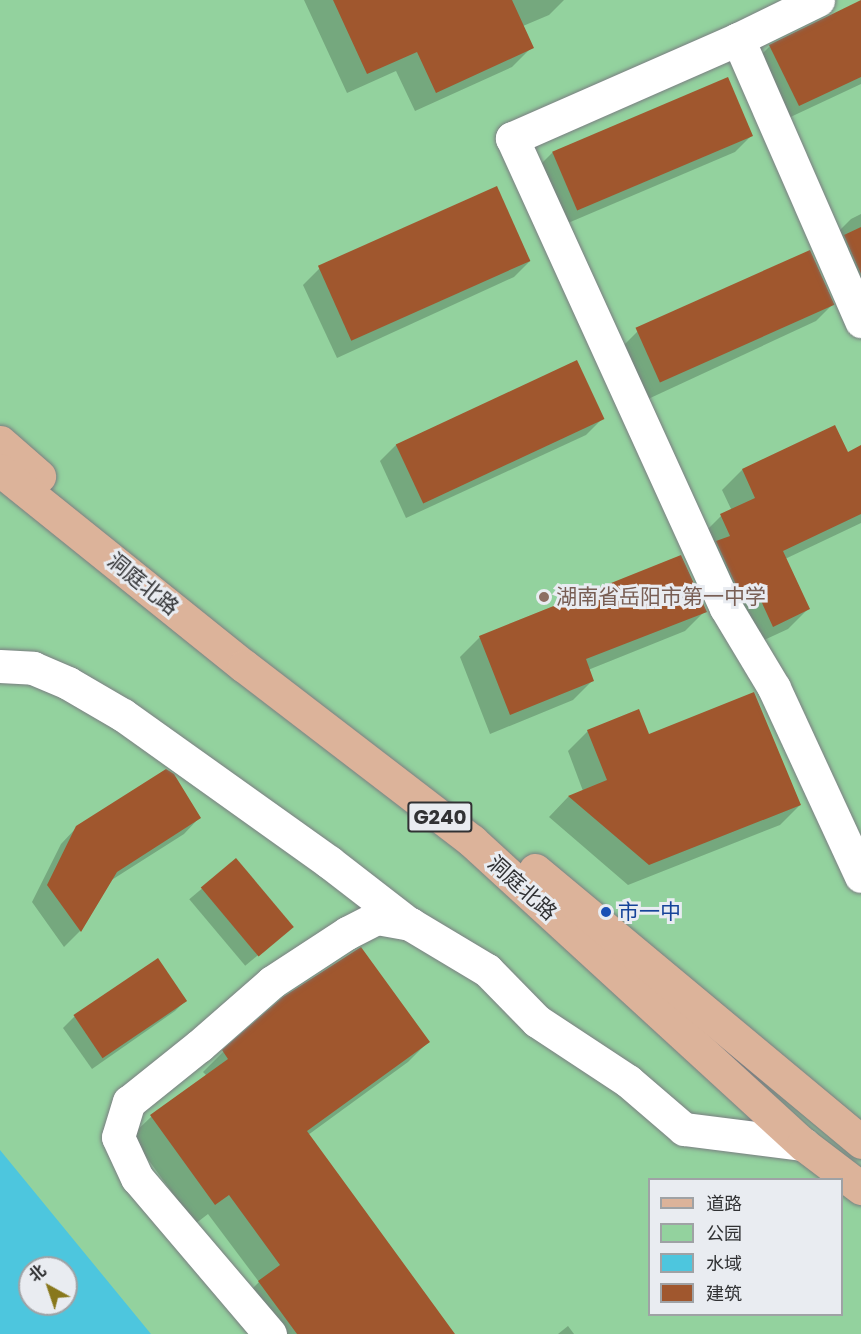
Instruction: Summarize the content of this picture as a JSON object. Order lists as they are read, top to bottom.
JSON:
{
  "streets": {
    "main road": ["洞庭北路", "G240"]
  },
  "places": ["湖南省岳阳市第一中学", "市一中"],
  "legend": [
    "道路",
    "公园",
    "水域",
    "建筑"
  ],
  "north": "top left"
}
